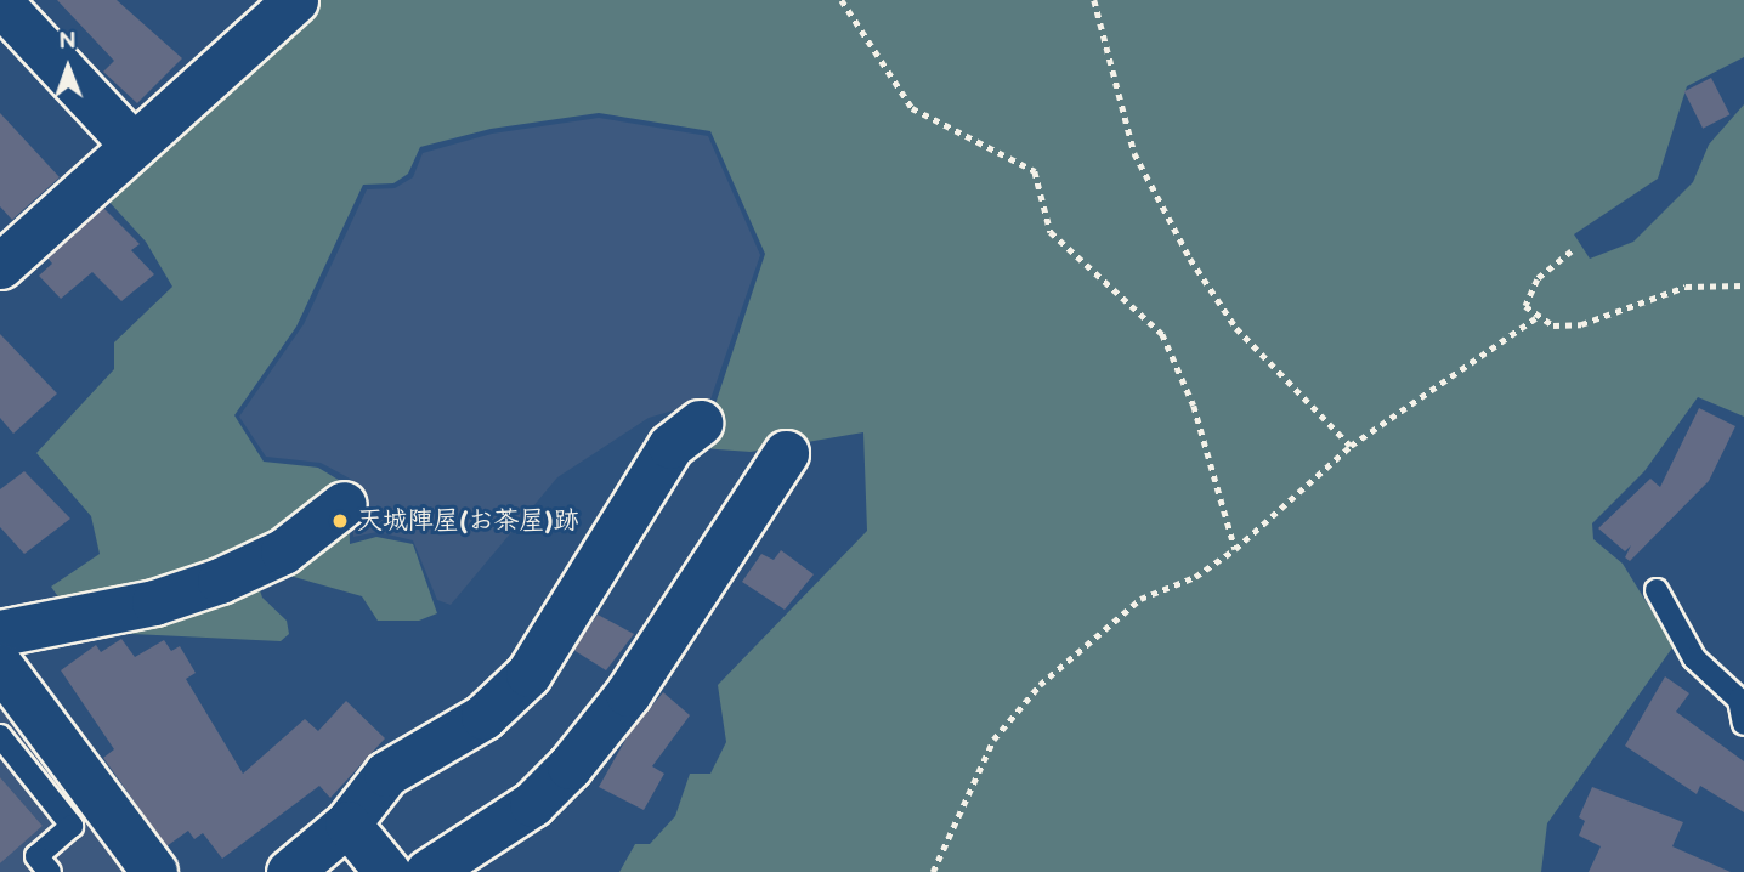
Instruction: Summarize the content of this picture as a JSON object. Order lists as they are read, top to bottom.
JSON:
{
  "places": ["天城陣屋(お茶屋)跡"],
  "north": "top"
}
